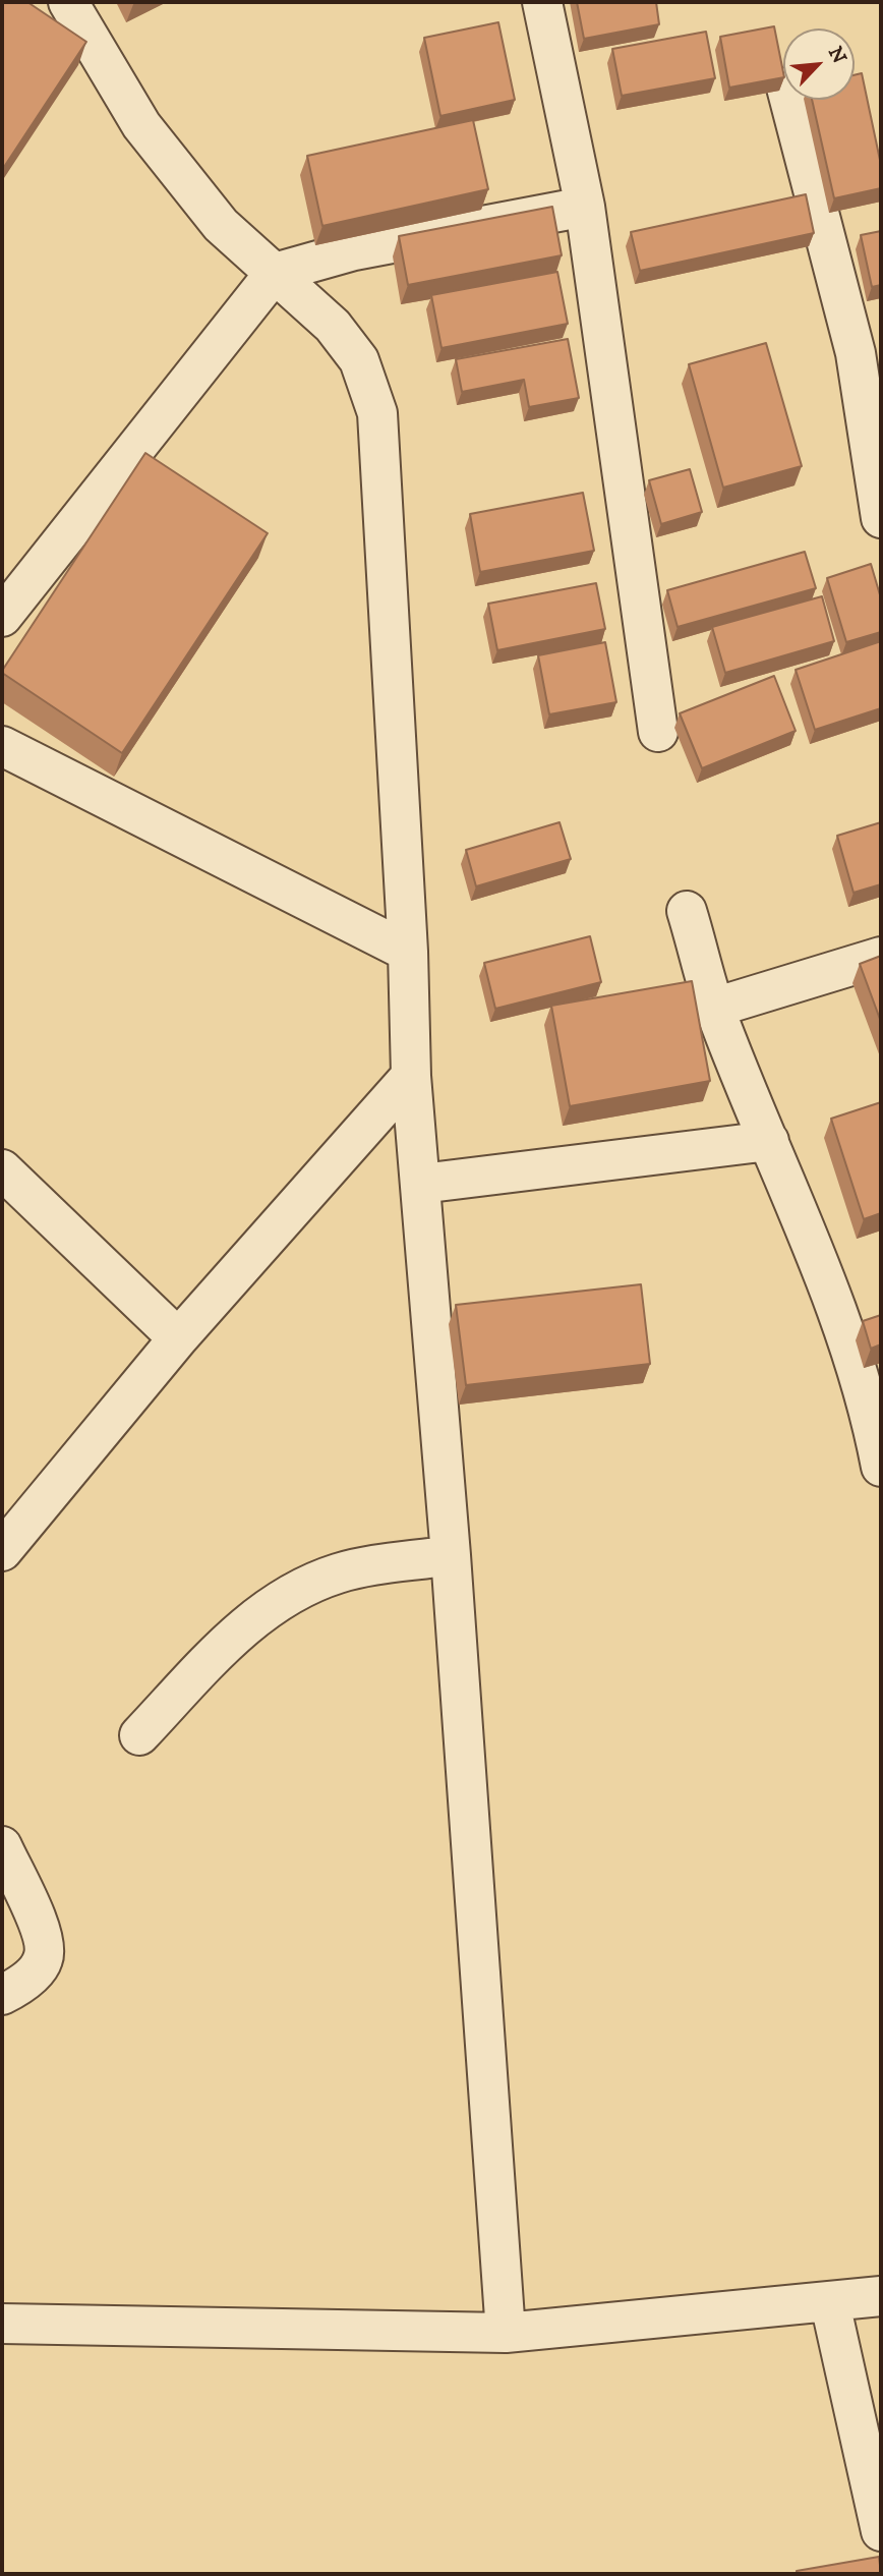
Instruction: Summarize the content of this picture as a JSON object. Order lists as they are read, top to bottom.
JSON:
{
  "north": "top right"
}
